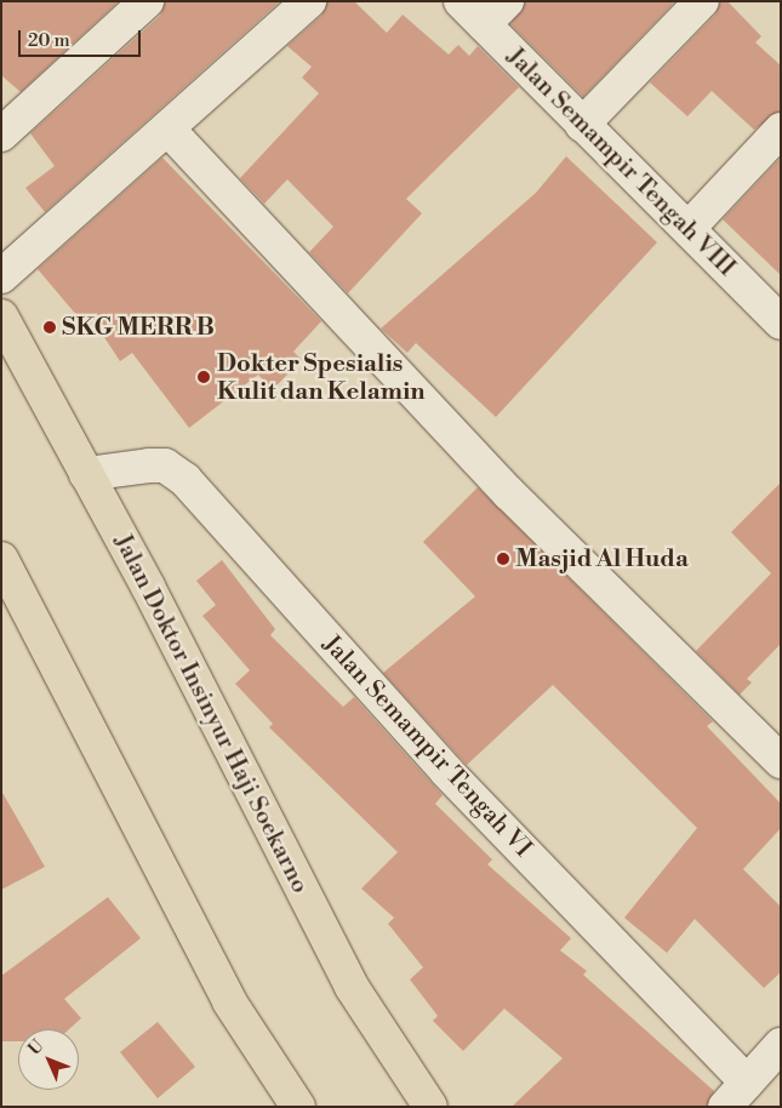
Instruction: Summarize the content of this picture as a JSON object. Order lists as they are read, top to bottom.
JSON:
{
  "streets": {
    "main road": ["Jalan Doktor Insinyur Haji Soekarno"],
    "street": ["Jalan Semampir Tengah VIII", "Jalan Semampir Tengah VI"]
  },
  "crossings": [
    ["Jalan Doktor Insinyur Haji Soekarno", "Jalan Semampir Tengah VI"]
  ],
  "places": ["SKG MERR B", "Dokter Spesialis Kulit dan Kelamin", "Masjid Al Huda"],
  "scale_bar": "20 m",
  "north": "top left"
}
